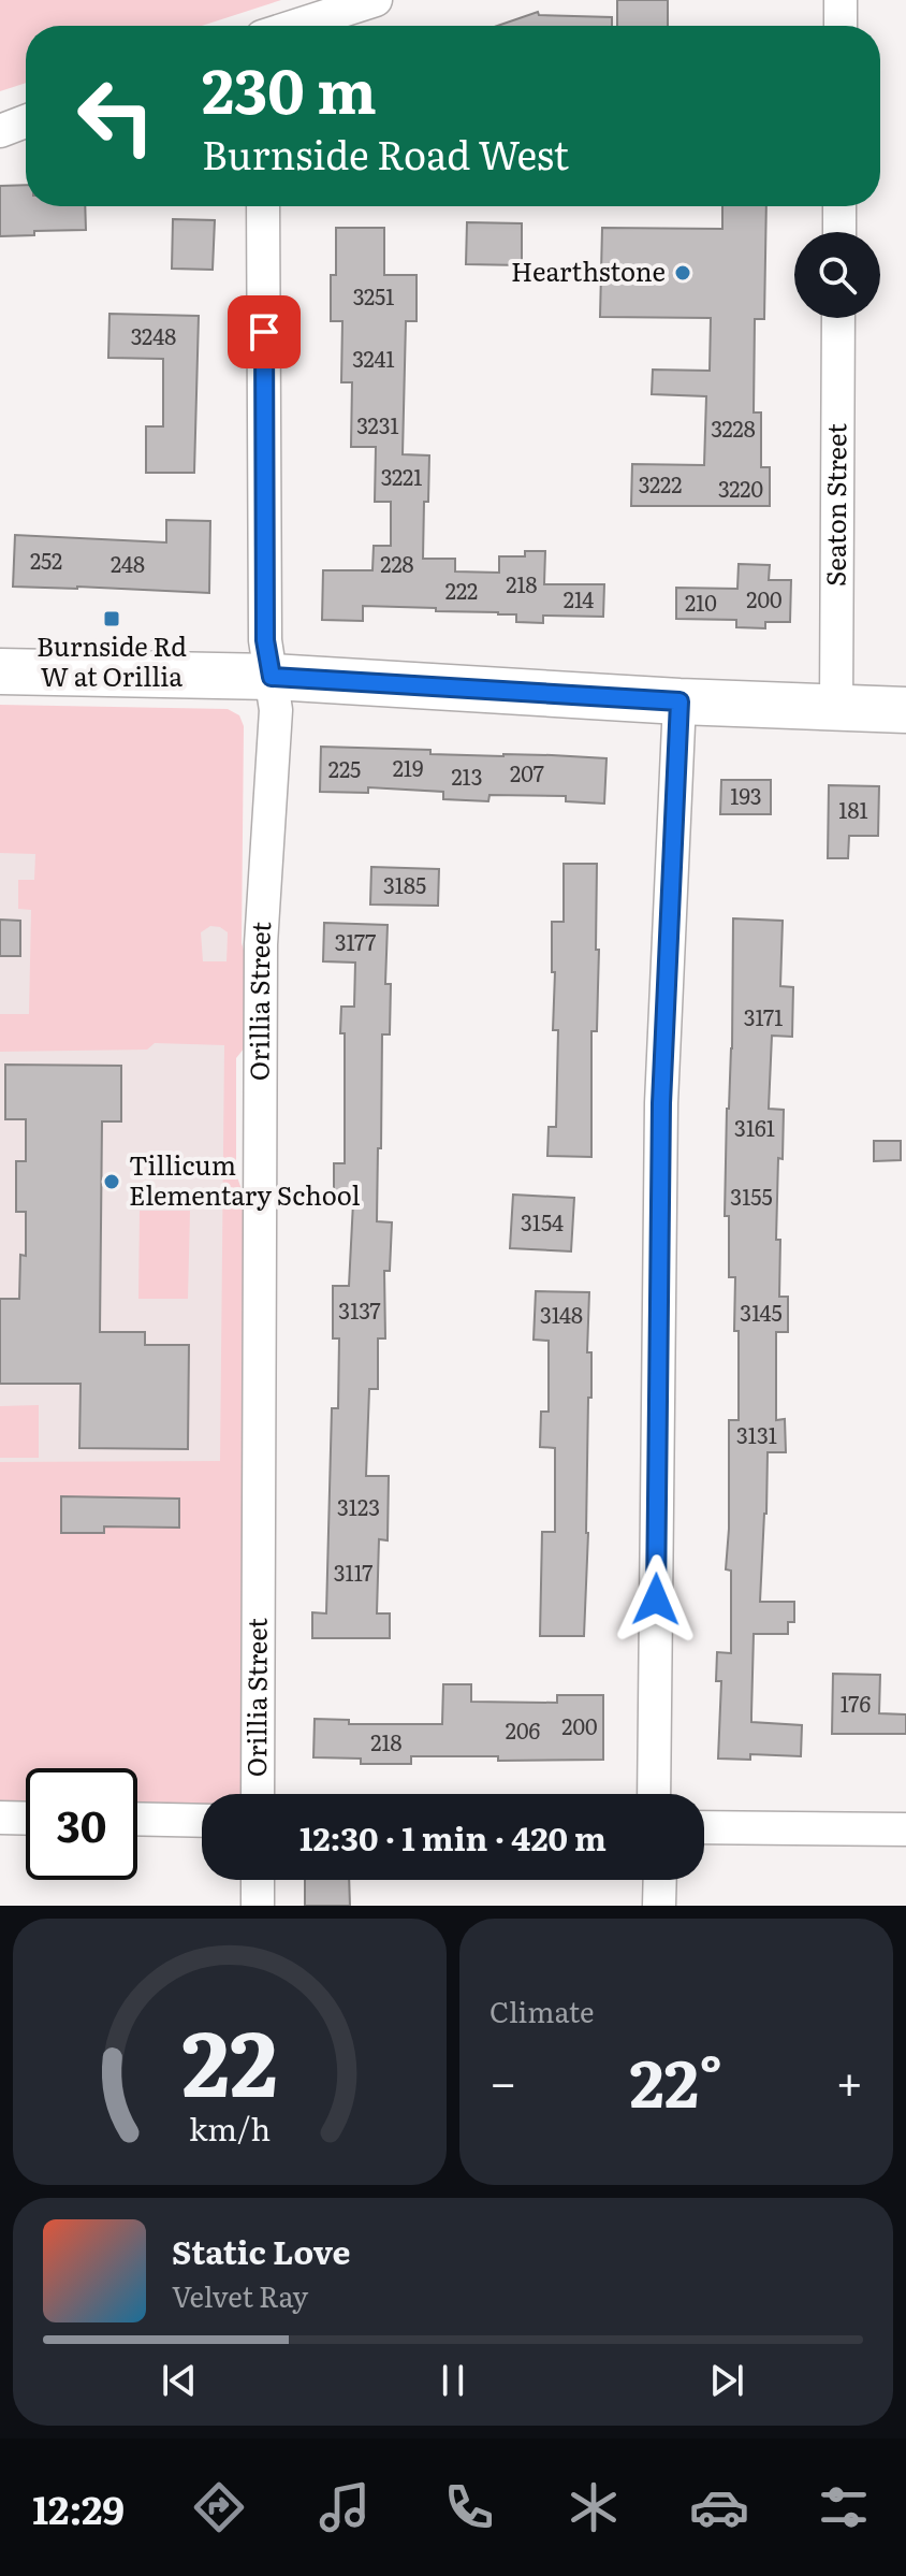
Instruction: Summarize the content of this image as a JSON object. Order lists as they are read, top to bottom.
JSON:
{
  "streets": {
    "street": ["Seaton Street", "Orillia Street"]
  },
  "places": {
    "other": ["Hearthstone", "Tillicum Elementary School"],
    "transit": ["Burnside Rd W at Orillia"]
  },
  "house_numbers": [
    "3251",
    "3248",
    "3241",
    "3231",
    "3228",
    "3221",
    "3222",
    "3220",
    "252",
    "248",
    "228",
    "218",
    "222",
    "214",
    "200",
    "210",
    "219",
    "225",
    "207",
    "213",
    "193",
    "181",
    "3185",
    "3177",
    "3171",
    "3161",
    "3155",
    "3154",
    "3137",
    "3145",
    "3148",
    "3131",
    "3123",
    "3117",
    "176",
    "200",
    "206",
    "218"
  ],
  "page": {
    "turn": ["230 m", "Burnside Road West"],
    "limit": "30",
    "trip": "12:30 · 1 min · 420 m",
    "tile": "Climate",
    "heat": ["−", "22°", "+"],
    "song": ["Static Love", "Velvet Ray"],
    "tabs": "12:29",
    "gauge": ["22", "km/h"]
  }
}
